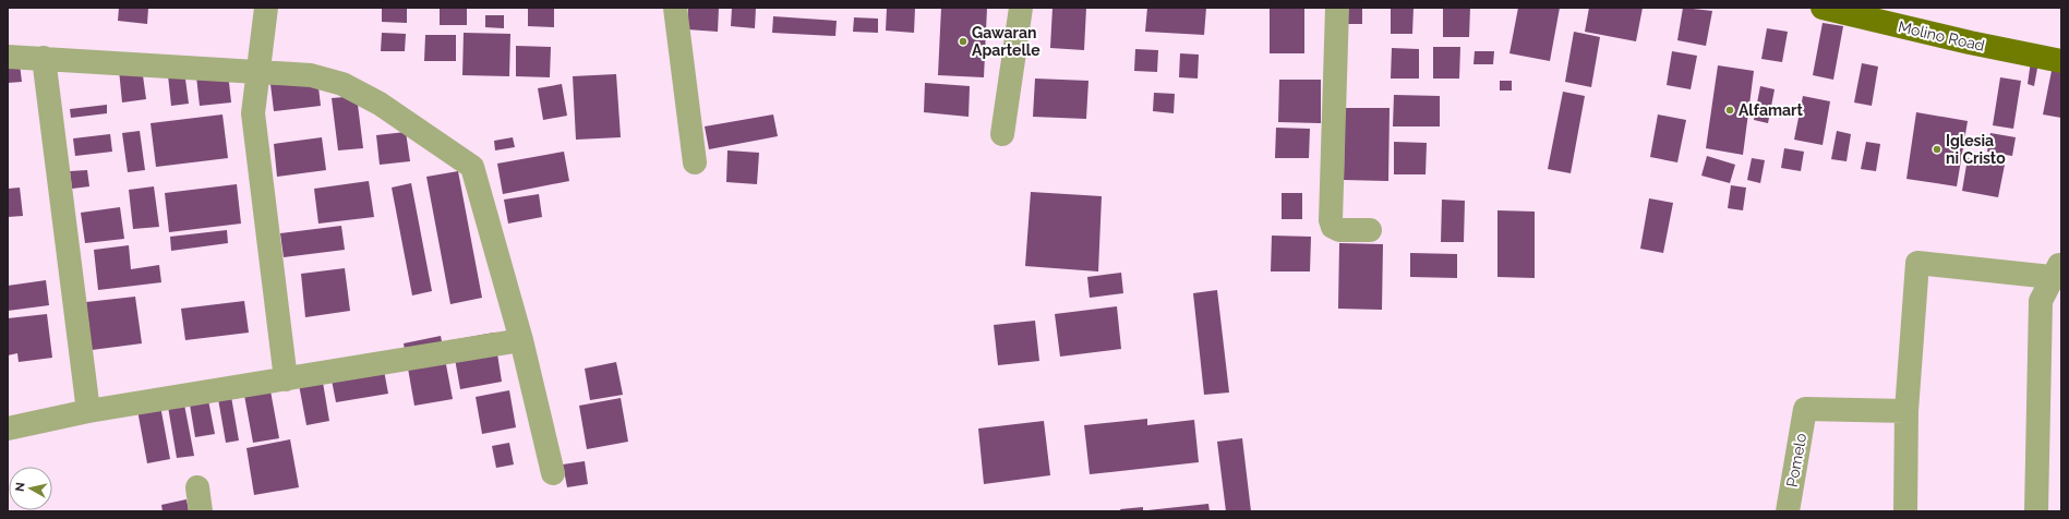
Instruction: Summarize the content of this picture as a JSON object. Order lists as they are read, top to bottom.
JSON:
{
  "streets": {
    "main road": ["Molino Road"],
    "street": ["Pomelo"]
  },
  "places": ["Gawaran Apartelle", "Alfamart", "Iglesia ni Cristo"],
  "north": "left"
}
